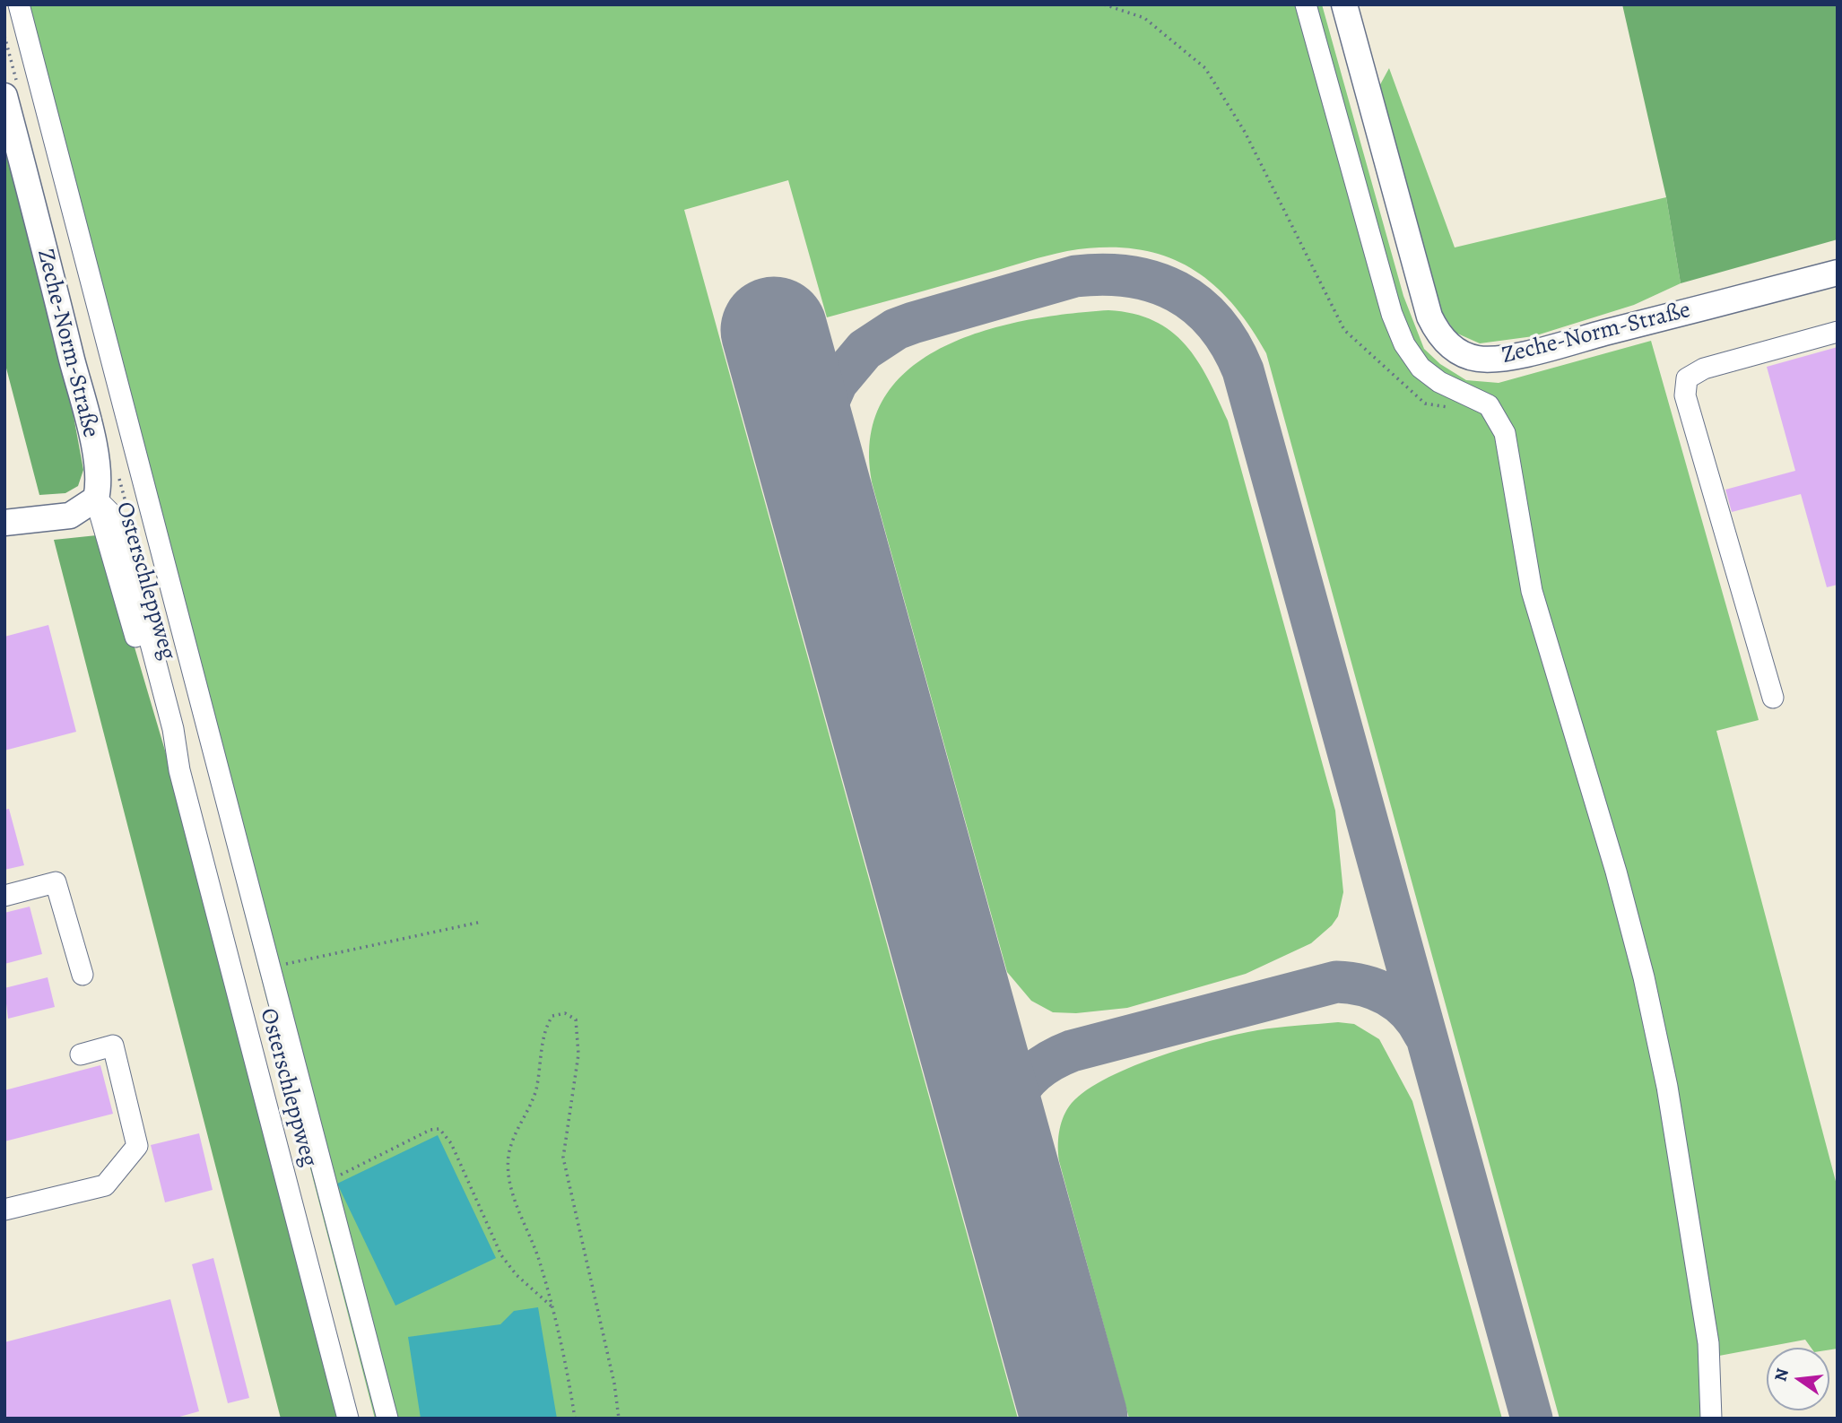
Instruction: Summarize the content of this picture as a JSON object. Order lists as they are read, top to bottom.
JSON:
{
  "streets": {
    "main road": ["Zeche-Norm-Straße"],
    "street": ["Osterschleppweg"]
  },
  "crossings": [
    ["Zeche-Norm-Straße", "Osterschleppweg"]
  ],
  "north": "left"
}
